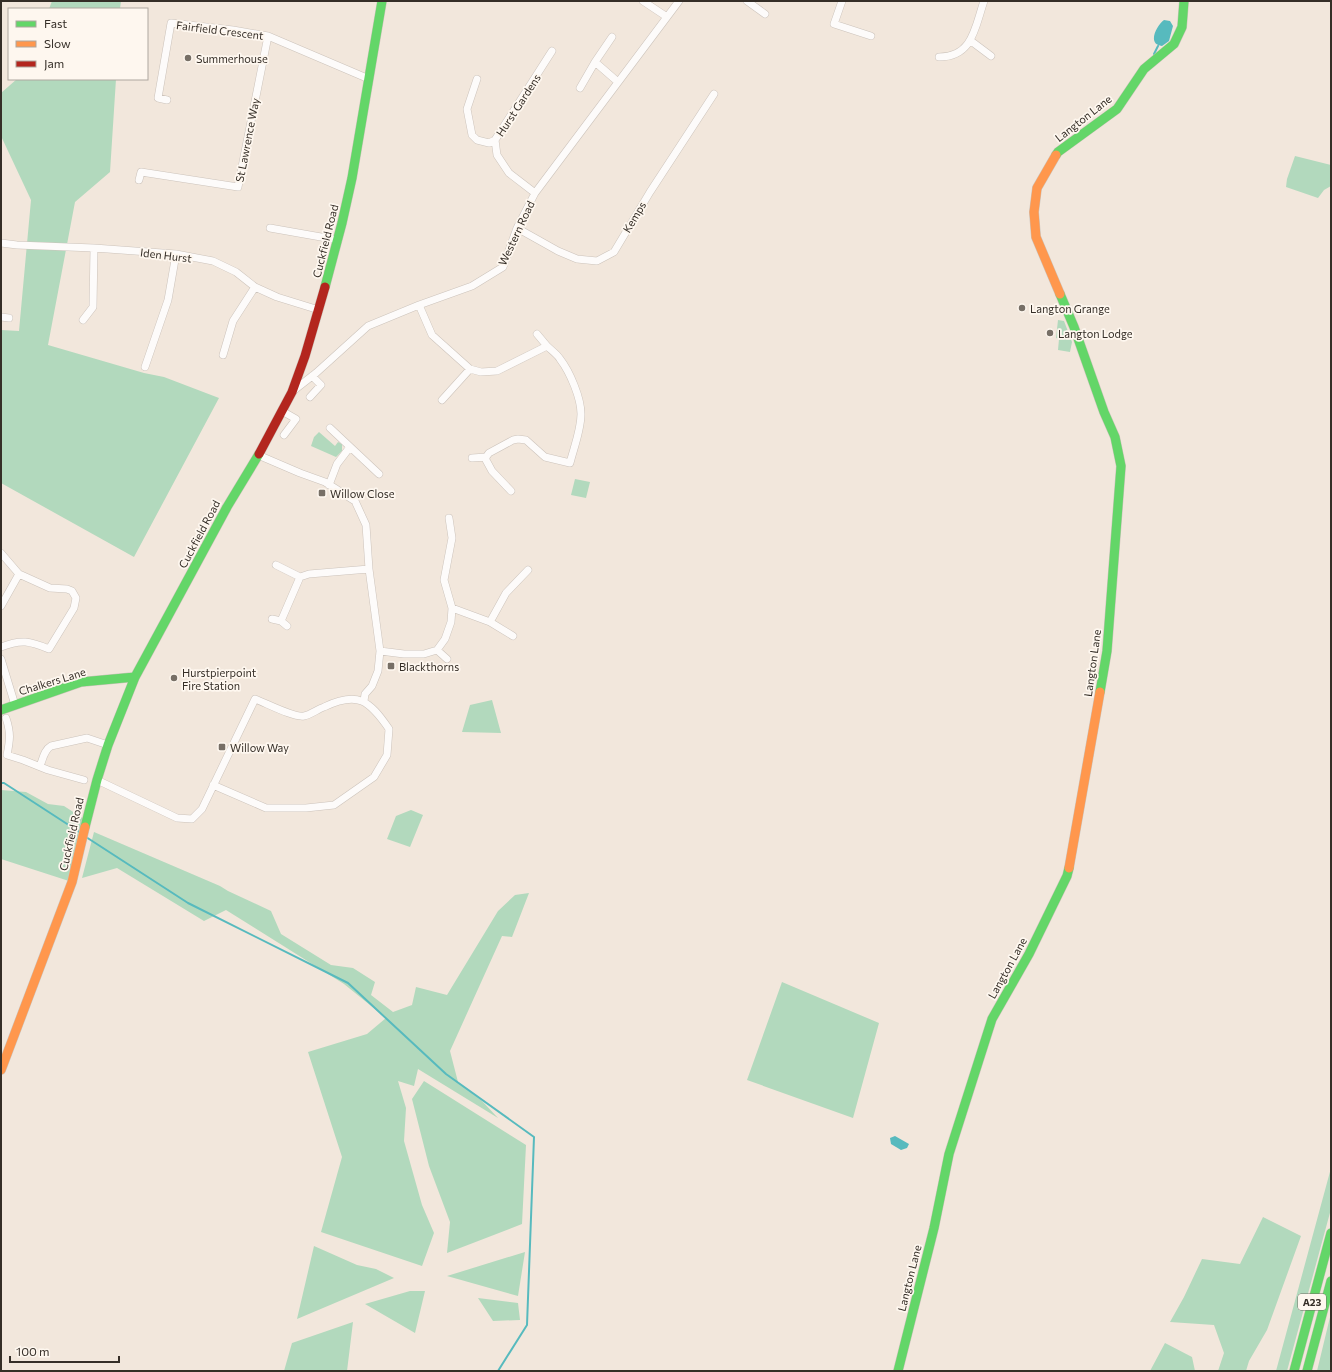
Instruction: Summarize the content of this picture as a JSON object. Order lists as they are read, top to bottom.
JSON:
{
  "streets": {
    "main road": [
      "Langton Lane",
      "Cuckfield Road",
      "Chalkers Lane",
      "A23"
    ],
    "street": [
      "Fairfield Crescent",
      "Hurst Gardens",
      "St Lawrence Way",
      "Kemps",
      "Western Road",
      "Iden Hurst"
    ]
  },
  "crossings": [
    ["Fairfield Crescent", "St Lawrence Way"],
    ["Fairfield Crescent", "Cuckfield Road"],
    ["Hurst Gardens", "Western Road"],
    ["Kemps", "Western Road"],
    ["Western Road", "Cuckfield Road"],
    ["Cuckfield Road", "Iden Hurst"],
    ["Cuckfield Road", "Chalkers Lane"]
  ],
  "places": {
    "other": [
      "Summerhouse",
      "Langton Grange",
      "Langton Lodge",
      "Hurstpierpoint Fire Station"
    ],
    "transit": ["Willow Close", "Blackthorns", "Willow Way"]
  },
  "legend": ["Fast", "Slow", "Jam"],
  "scale_bar": "100 m"
}
